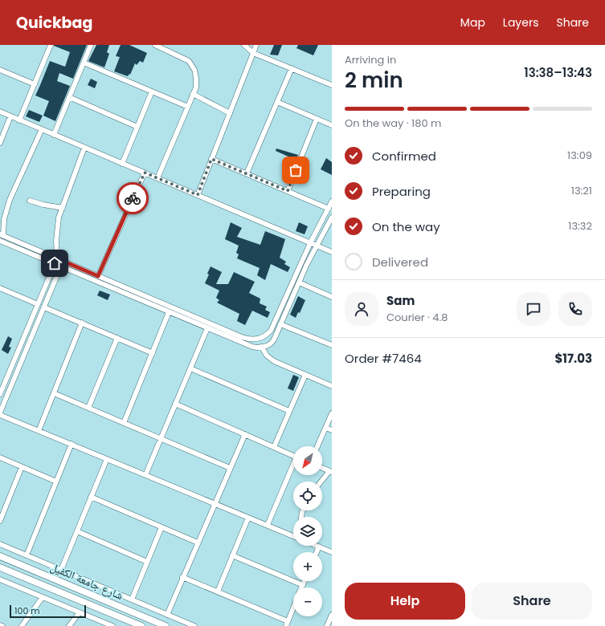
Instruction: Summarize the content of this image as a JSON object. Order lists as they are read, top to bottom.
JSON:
{
  "streets": {
    "main road": ["شارع جامعة الكفيل"]
  },
  "scale_bar": "100 m",
  "north": "bottom left",
  "page": {
    "header": "Quickbag",
    "nav": ["Map", "Layers", "Share"],
    "heading": ["2 min", "Arriving in", "13:38–13:43"],
    "panel": [
      "Sam",
      "Courier · 4.8",
      "Order #7464",
      "$17.03"
    ],
    "bar": "On the way · 180 m",
    "list": [
      ["Confirmed", "13:09"],
      ["Preparing", "13:21"],
      ["On the way", "13:32"],
      "Delivered"
    ],
    "map_buttons": ["+", "−"],
    "buttons": ["Help", "Share"],
    "scale": "100 m"
  }
}
